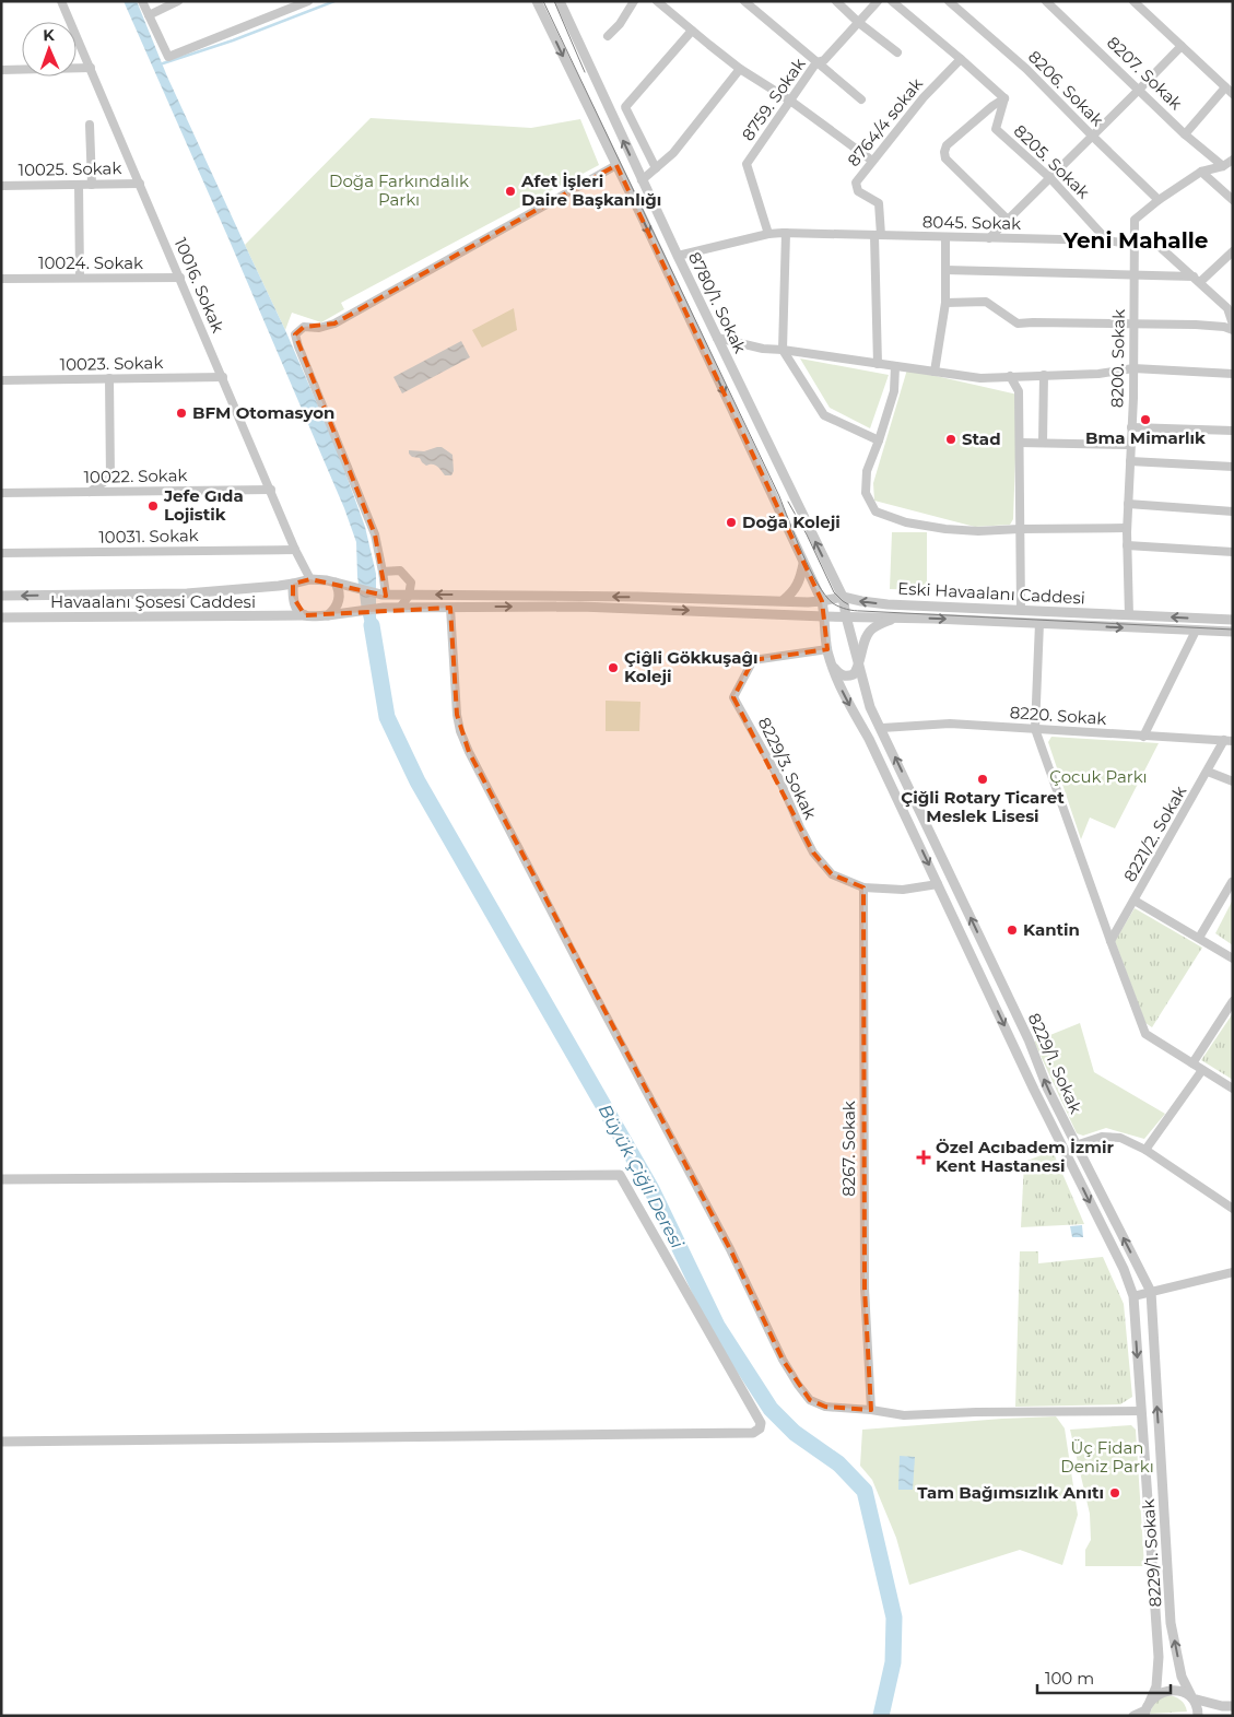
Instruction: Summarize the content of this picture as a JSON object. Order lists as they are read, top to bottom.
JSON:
{
  "streets": {
    "street": [
      "8207. Sokak",
      "8206. Sokak",
      "8759. Sokak",
      "8764/4 sokak",
      "8205. Sokak",
      "10025. Sokak",
      "8045. Sokak",
      "10024. Sokak",
      "10016. Sokak",
      "8780/1. Sokak",
      "8200. Sokak",
      "10023. Sokak",
      "10022. Sokak",
      "10031. Sokak",
      "Eski Havaalanı Caddesi",
      "Havaalanı Şosesi Caddesi",
      "8220. Sokak",
      "8229/3. Sokak",
      "8221/2. Sokak",
      "8229/1. Sokak",
      "8267. Sokak"
    ]
  },
  "crossings": [
    ["8207. Sokak", "8200. Sokak"],
    ["8206. Sokak", "8200. Sokak"],
    ["8759. Sokak", "8045. Sokak"],
    ["8764/4 sokak", "8045. Sokak"],
    ["8205. Sokak", "8045. Sokak"],
    ["10025. Sokak", "10016. Sokak"],
    ["8045. Sokak", "8780/1. Sokak"],
    ["8045. Sokak", "8200. Sokak"],
    ["10024. Sokak", "10016. Sokak"],
    ["10016. Sokak", "10023. Sokak"],
    ["10016. Sokak", "10022. Sokak"],
    ["10016. Sokak", "10031. Sokak"],
    ["10016. Sokak", "Eski Havaalanı Caddesi"],
    ["10016. Sokak", "Havaalanı Şosesi Caddesi"],
    ["8780/1. Sokak", "Eski Havaalanı Caddesi"],
    ["8780/1. Sokak", "8229/1. Sokak"],
    ["8200. Sokak", "Eski Havaalanı Caddesi"],
    ["Eski Havaalanı Caddesi", "Havaalanı Şosesi Caddesi"],
    ["Eski Havaalanı Caddesi", "8229/1. Sokak"],
    ["8220. Sokak", "8221/2. Sokak"],
    ["8220. Sokak", "8229/1. Sokak"],
    ["8229/3. Sokak", "8229/1. Sokak"],
    ["8229/3. Sokak", "8267. Sokak"]
  ],
  "one_way": ["8780/1. Sokak"],
  "districts": ["Yeni Mahalle"],
  "water": ["Büyük Çiğli Deresi"],
  "parks": ["Doğa Farkındalık Parkı", "Çocuk Parkı", "Üç Fidan Deniz Parkı"],
  "places": {
    "other": [
      "Afet İşleri Daire Başkanlığı",
      "BFM Otomasyon",
      "Bma Mimarlık",
      "Stad",
      "Jefe Gıda Lojistik",
      "Doğa Koleji",
      "Çiĝli Gökkuşaĝı Koleji",
      "Çiğli Rotary Ticaret Meslek Lisesi",
      "Kantin",
      "Tam Bağımsızlık Anıtı"
    ],
    "health": ["Özel Acıbadem İzmir Kent Hastanesi"]
  },
  "scale_bar": "100 m",
  "north": "top"
}
